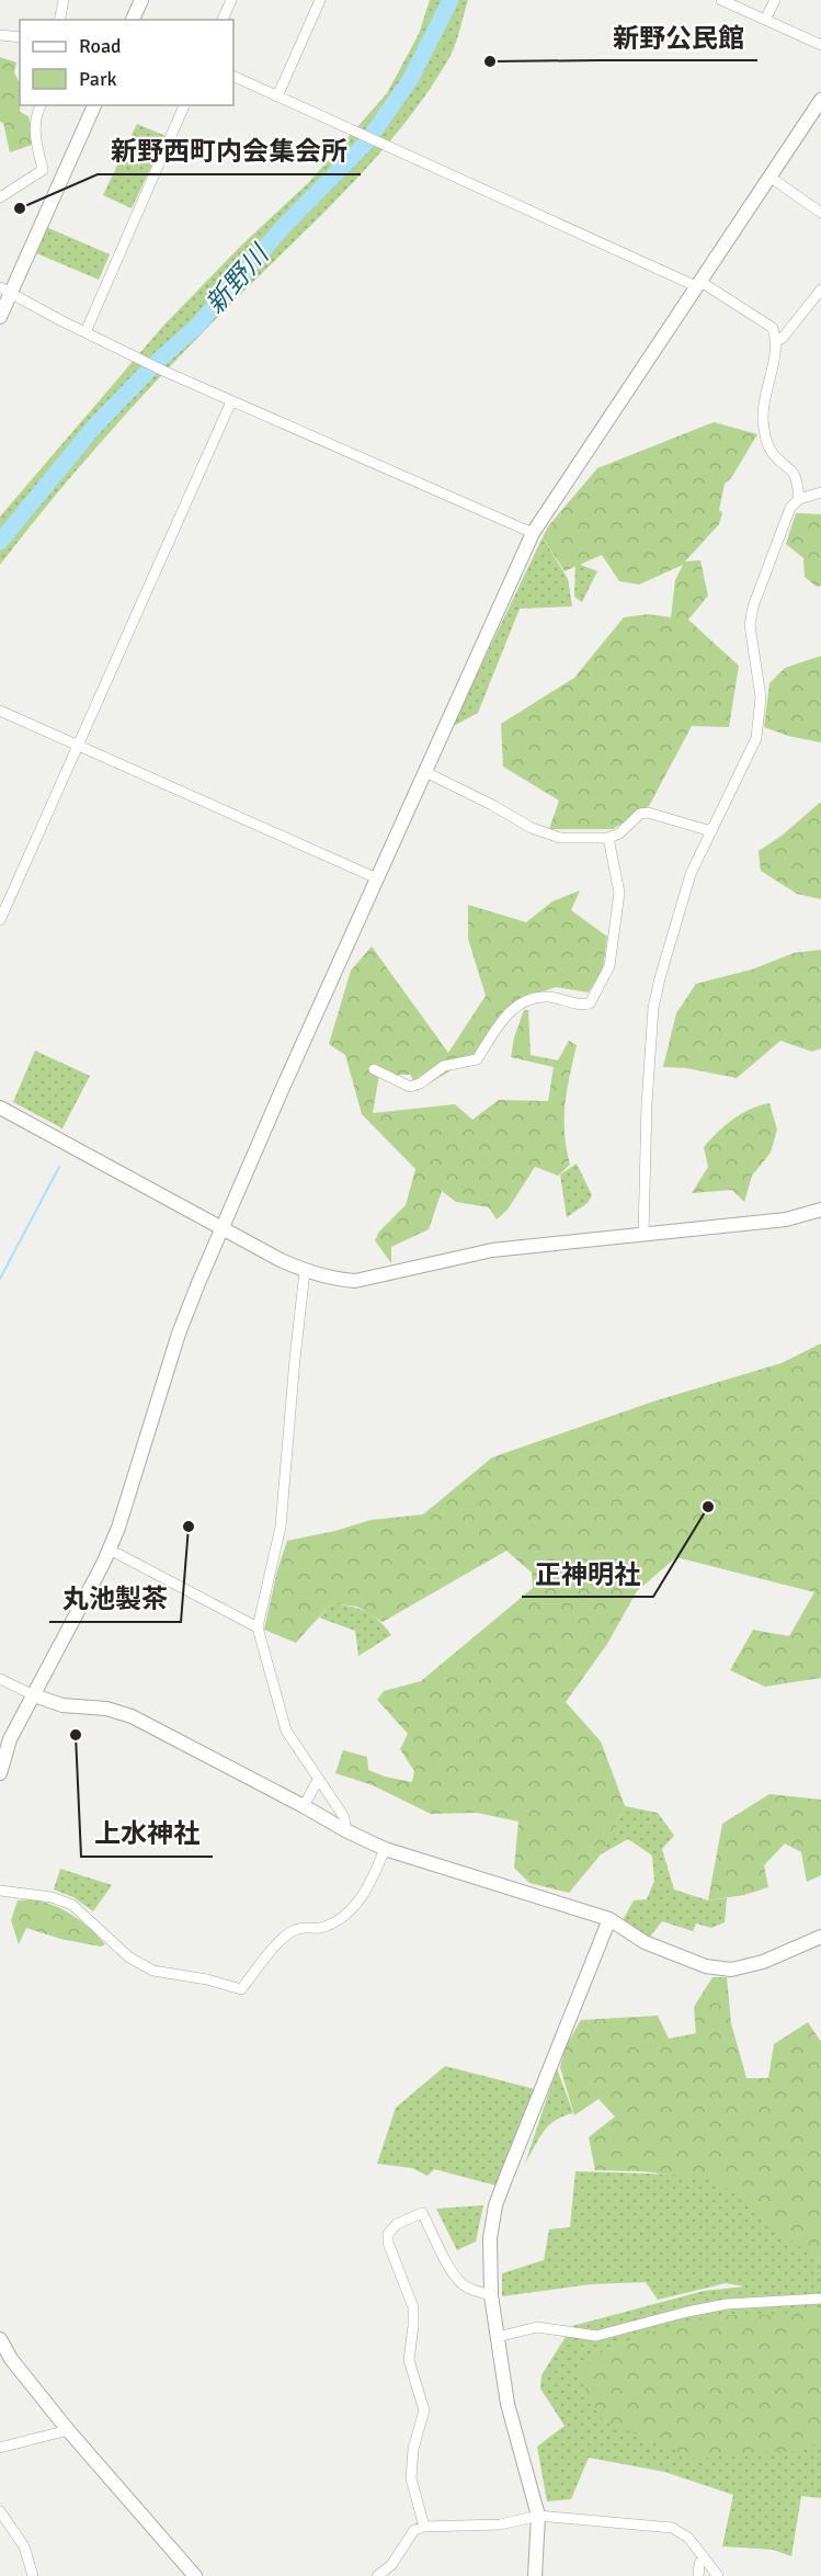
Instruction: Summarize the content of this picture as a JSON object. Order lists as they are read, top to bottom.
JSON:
{
  "water": ["新野川"],
  "places": [
    "新野公民館",
    "新野西町内会集会所",
    "正神明社",
    "丸池製茶",
    "上水神社"
  ],
  "legend": ["Road", "Park"]
}
